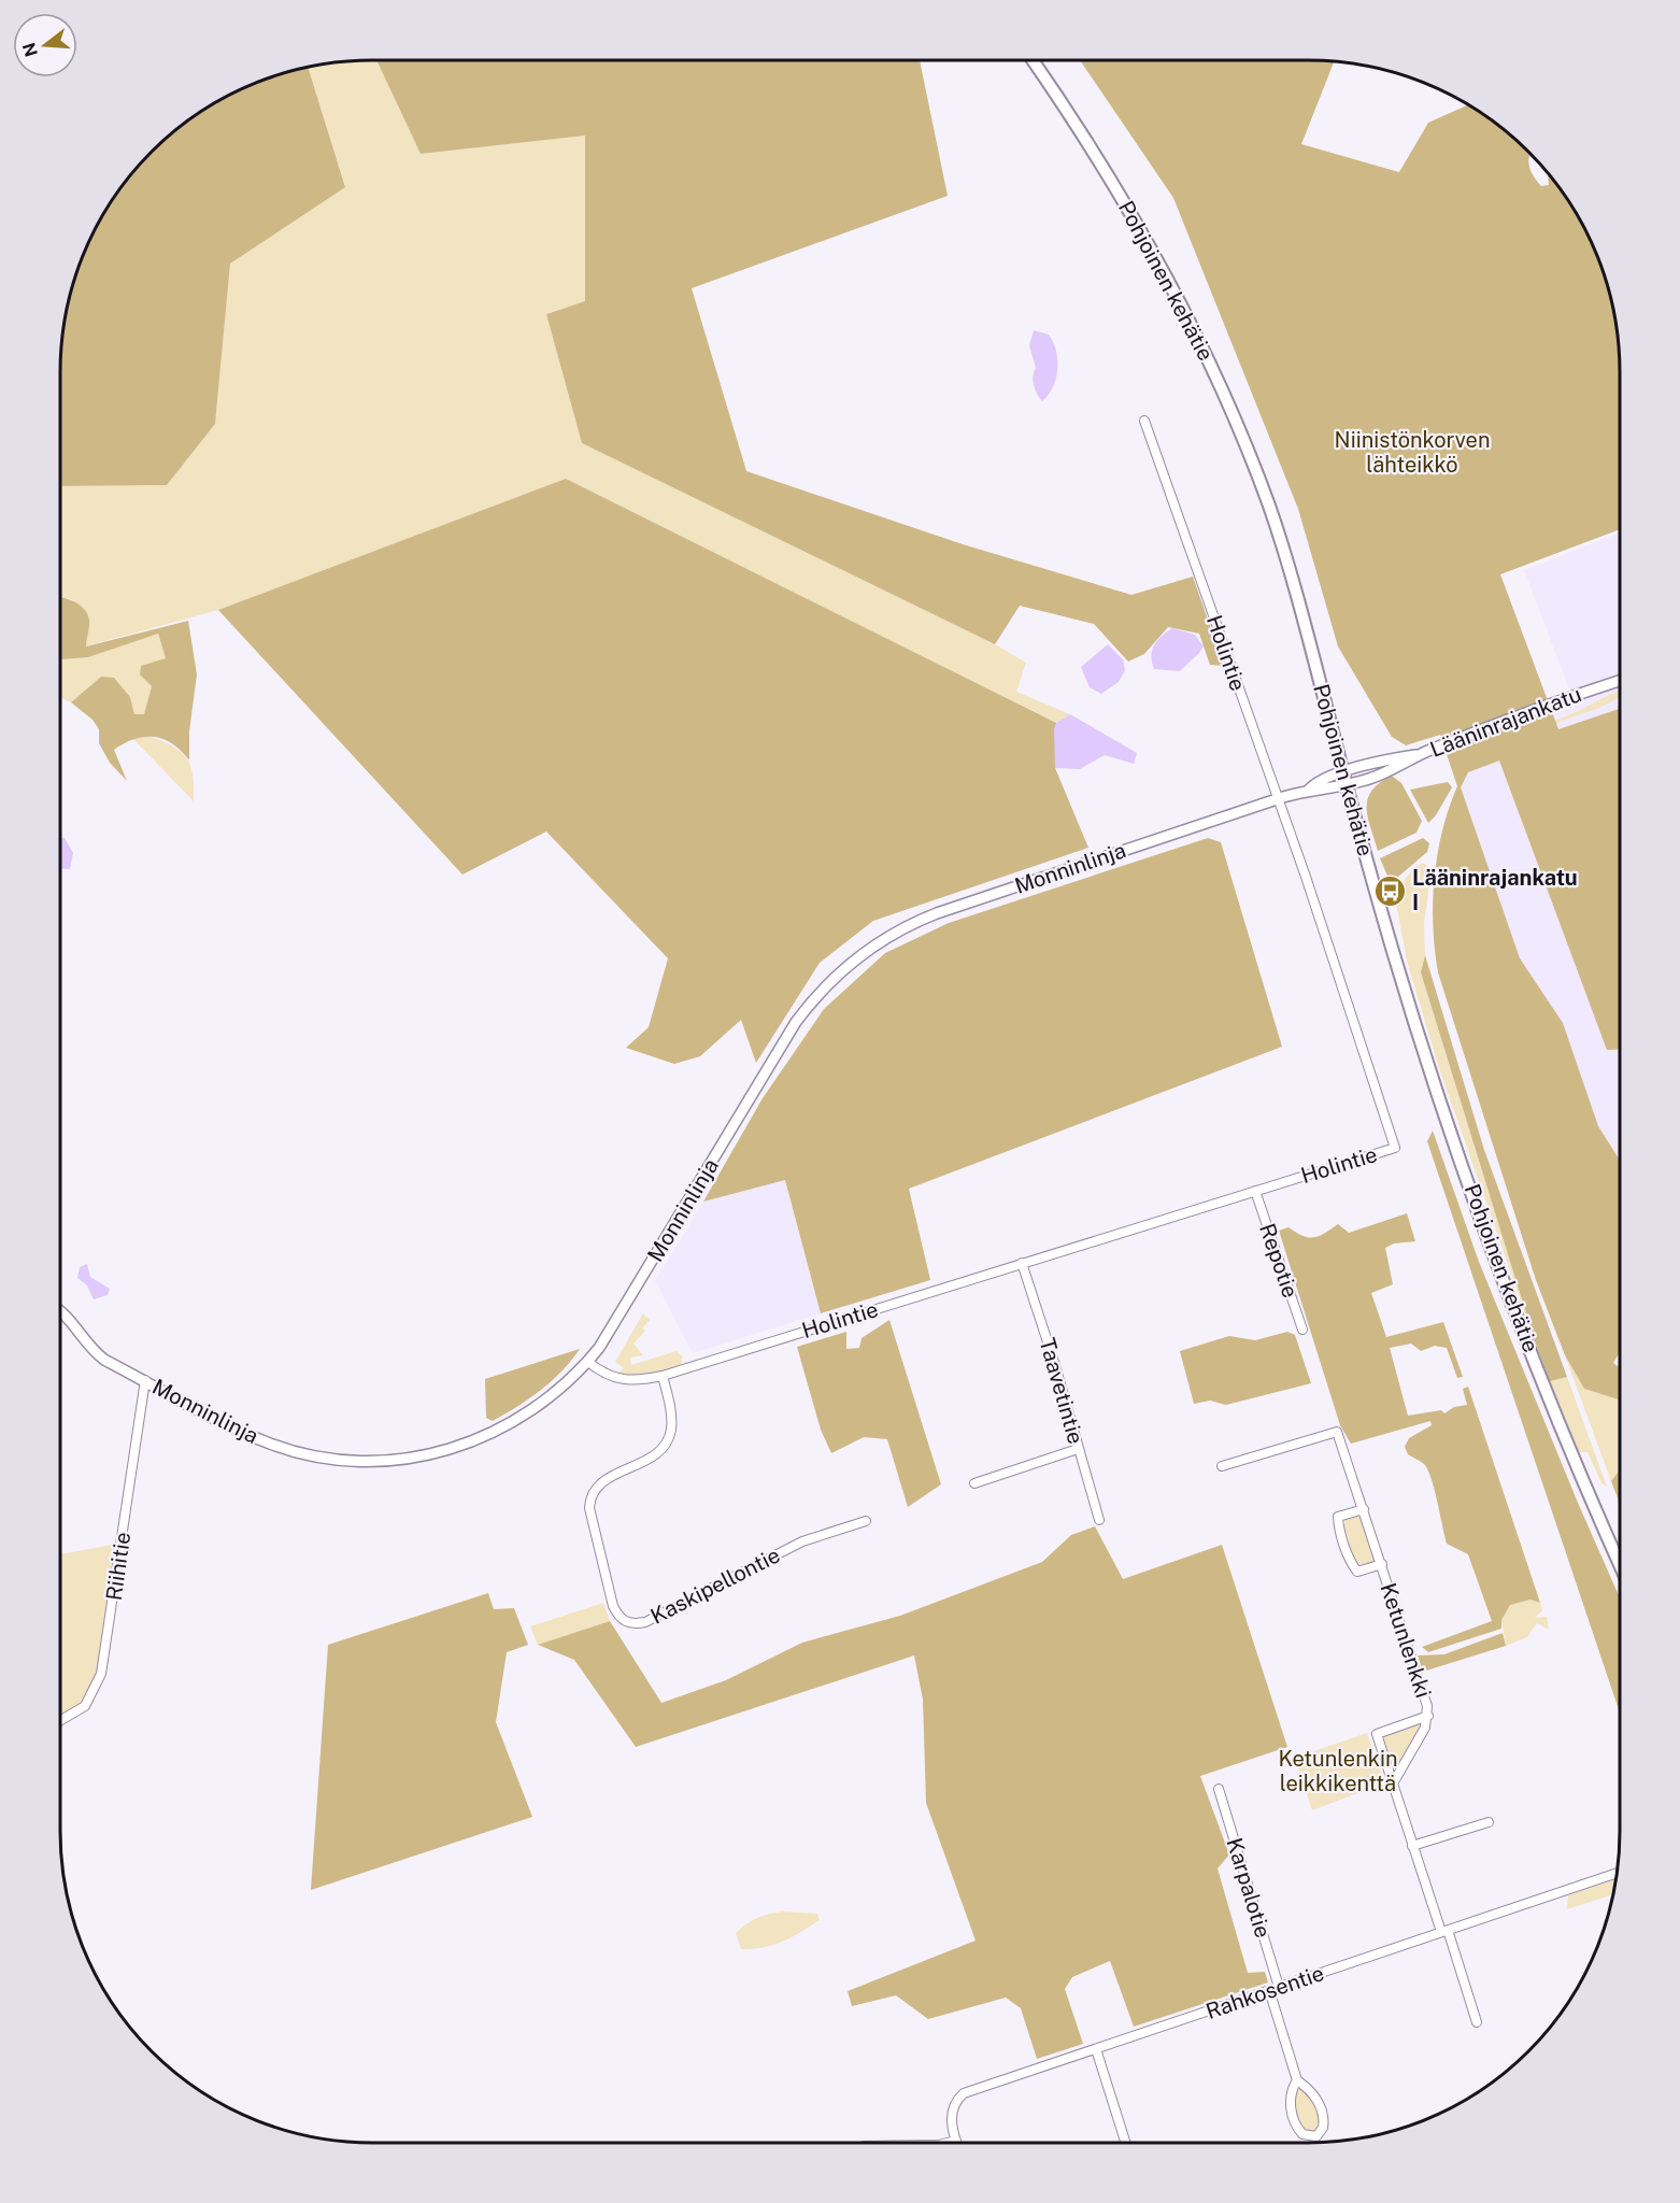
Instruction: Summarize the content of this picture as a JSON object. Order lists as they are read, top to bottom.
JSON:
{
  "streets": {
    "main road": ["Pohjoinen kehätie"],
    "street": [
      "Holintie",
      "Lääninrajankatu",
      "Monninlinja",
      "Repotie",
      "Taavetintie",
      "Riihitie",
      "Kaskipellontie",
      "Ketunlenkki",
      "Karpalotie",
      "Rahkosentie"
    ]
  },
  "crossings": [
    ["Pohjoinen kehätie", "Lääninrajankatu"],
    ["Pohjoinen kehätie", "Monninlinja"],
    ["Holintie", "Monninlinja"],
    ["Holintie", "Repotie"],
    ["Holintie", "Taavetintie"],
    ["Holintie", "Kaskipellontie"],
    ["Lääninrajankatu", "Monninlinja"],
    ["Monninlinja", "Riihitie"],
    ["Ketunlenkki", "Rahkosentie"],
    ["Karpalotie", "Rahkosentie"]
  ],
  "parks": ["Niinistönkorven lähteikkö", "Ketunlenkin leikkikenttä"],
  "places": {
    "bus stop": ["Lääninrajankatu I"]
  },
  "north": "left"
}
